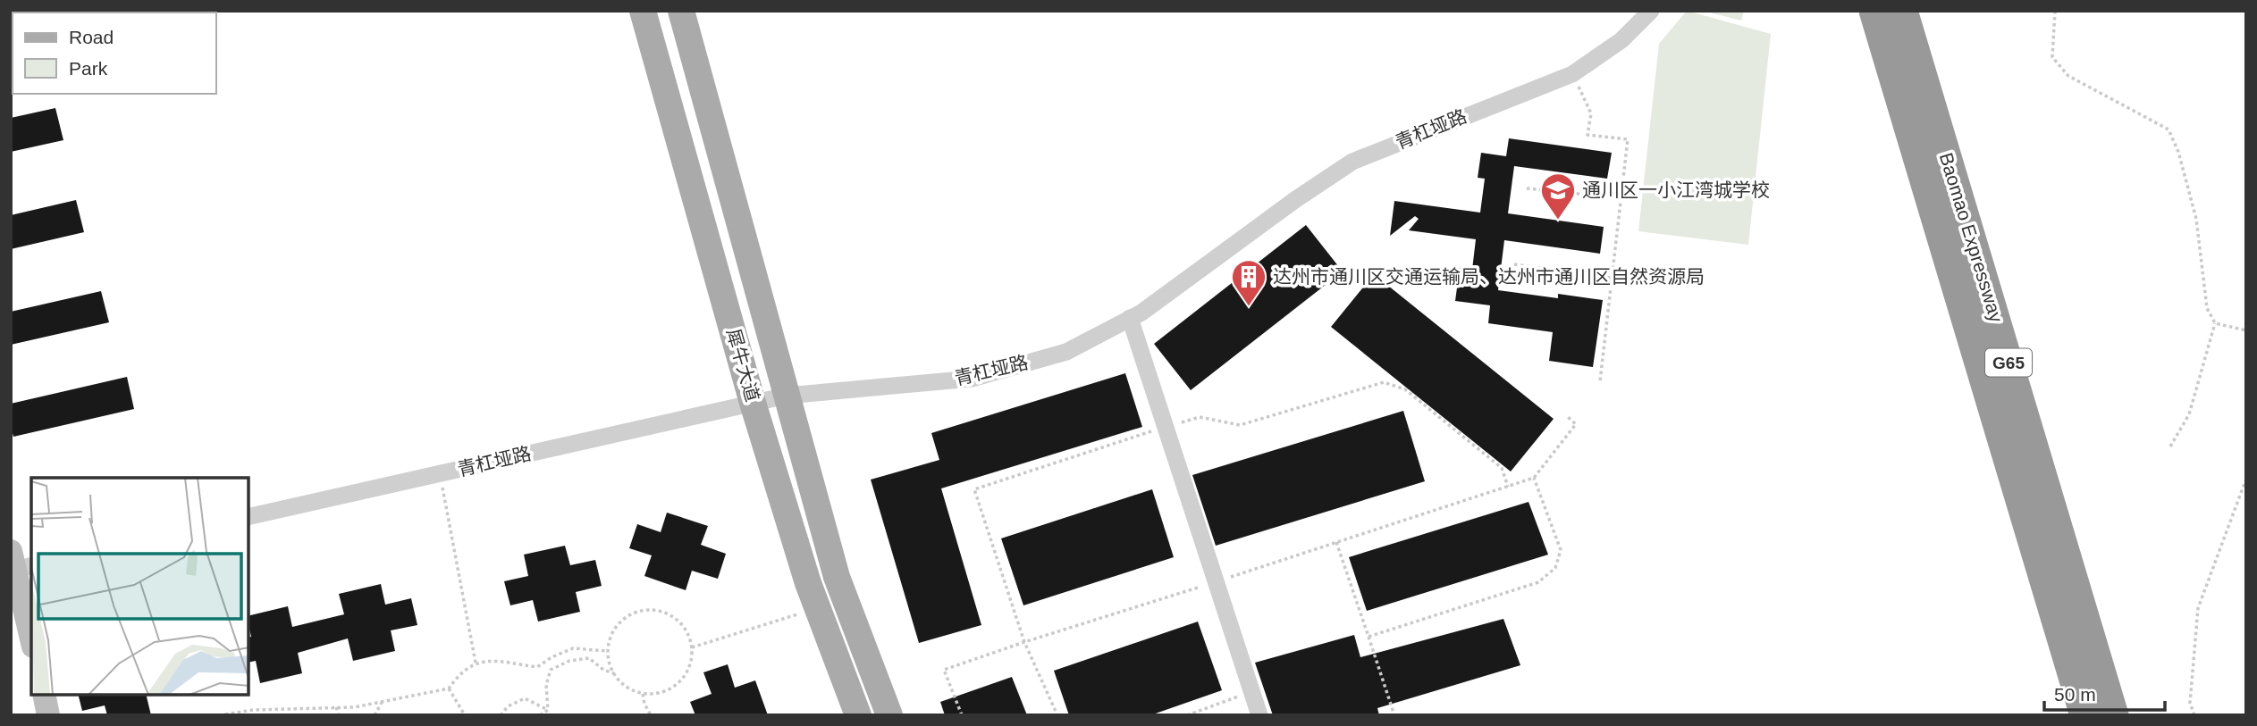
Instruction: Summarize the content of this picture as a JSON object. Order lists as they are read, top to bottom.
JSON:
{
  "streets": {
    "highway": ["Baomao Expressway", "G65"],
    "main road": ["犀牛大道"],
    "street": ["青杠垭路"]
  },
  "crossings": [
    ["青杠垭路", "犀牛大道"]
  ],
  "places": {
    "school or university": ["通川区一小江湾城学校"],
    "building": ["达州市通川区交通运输局、达州市通川区自然资源局"]
  },
  "legend": ["Road", "Park"],
  "scale_bar": "50 m"
}
